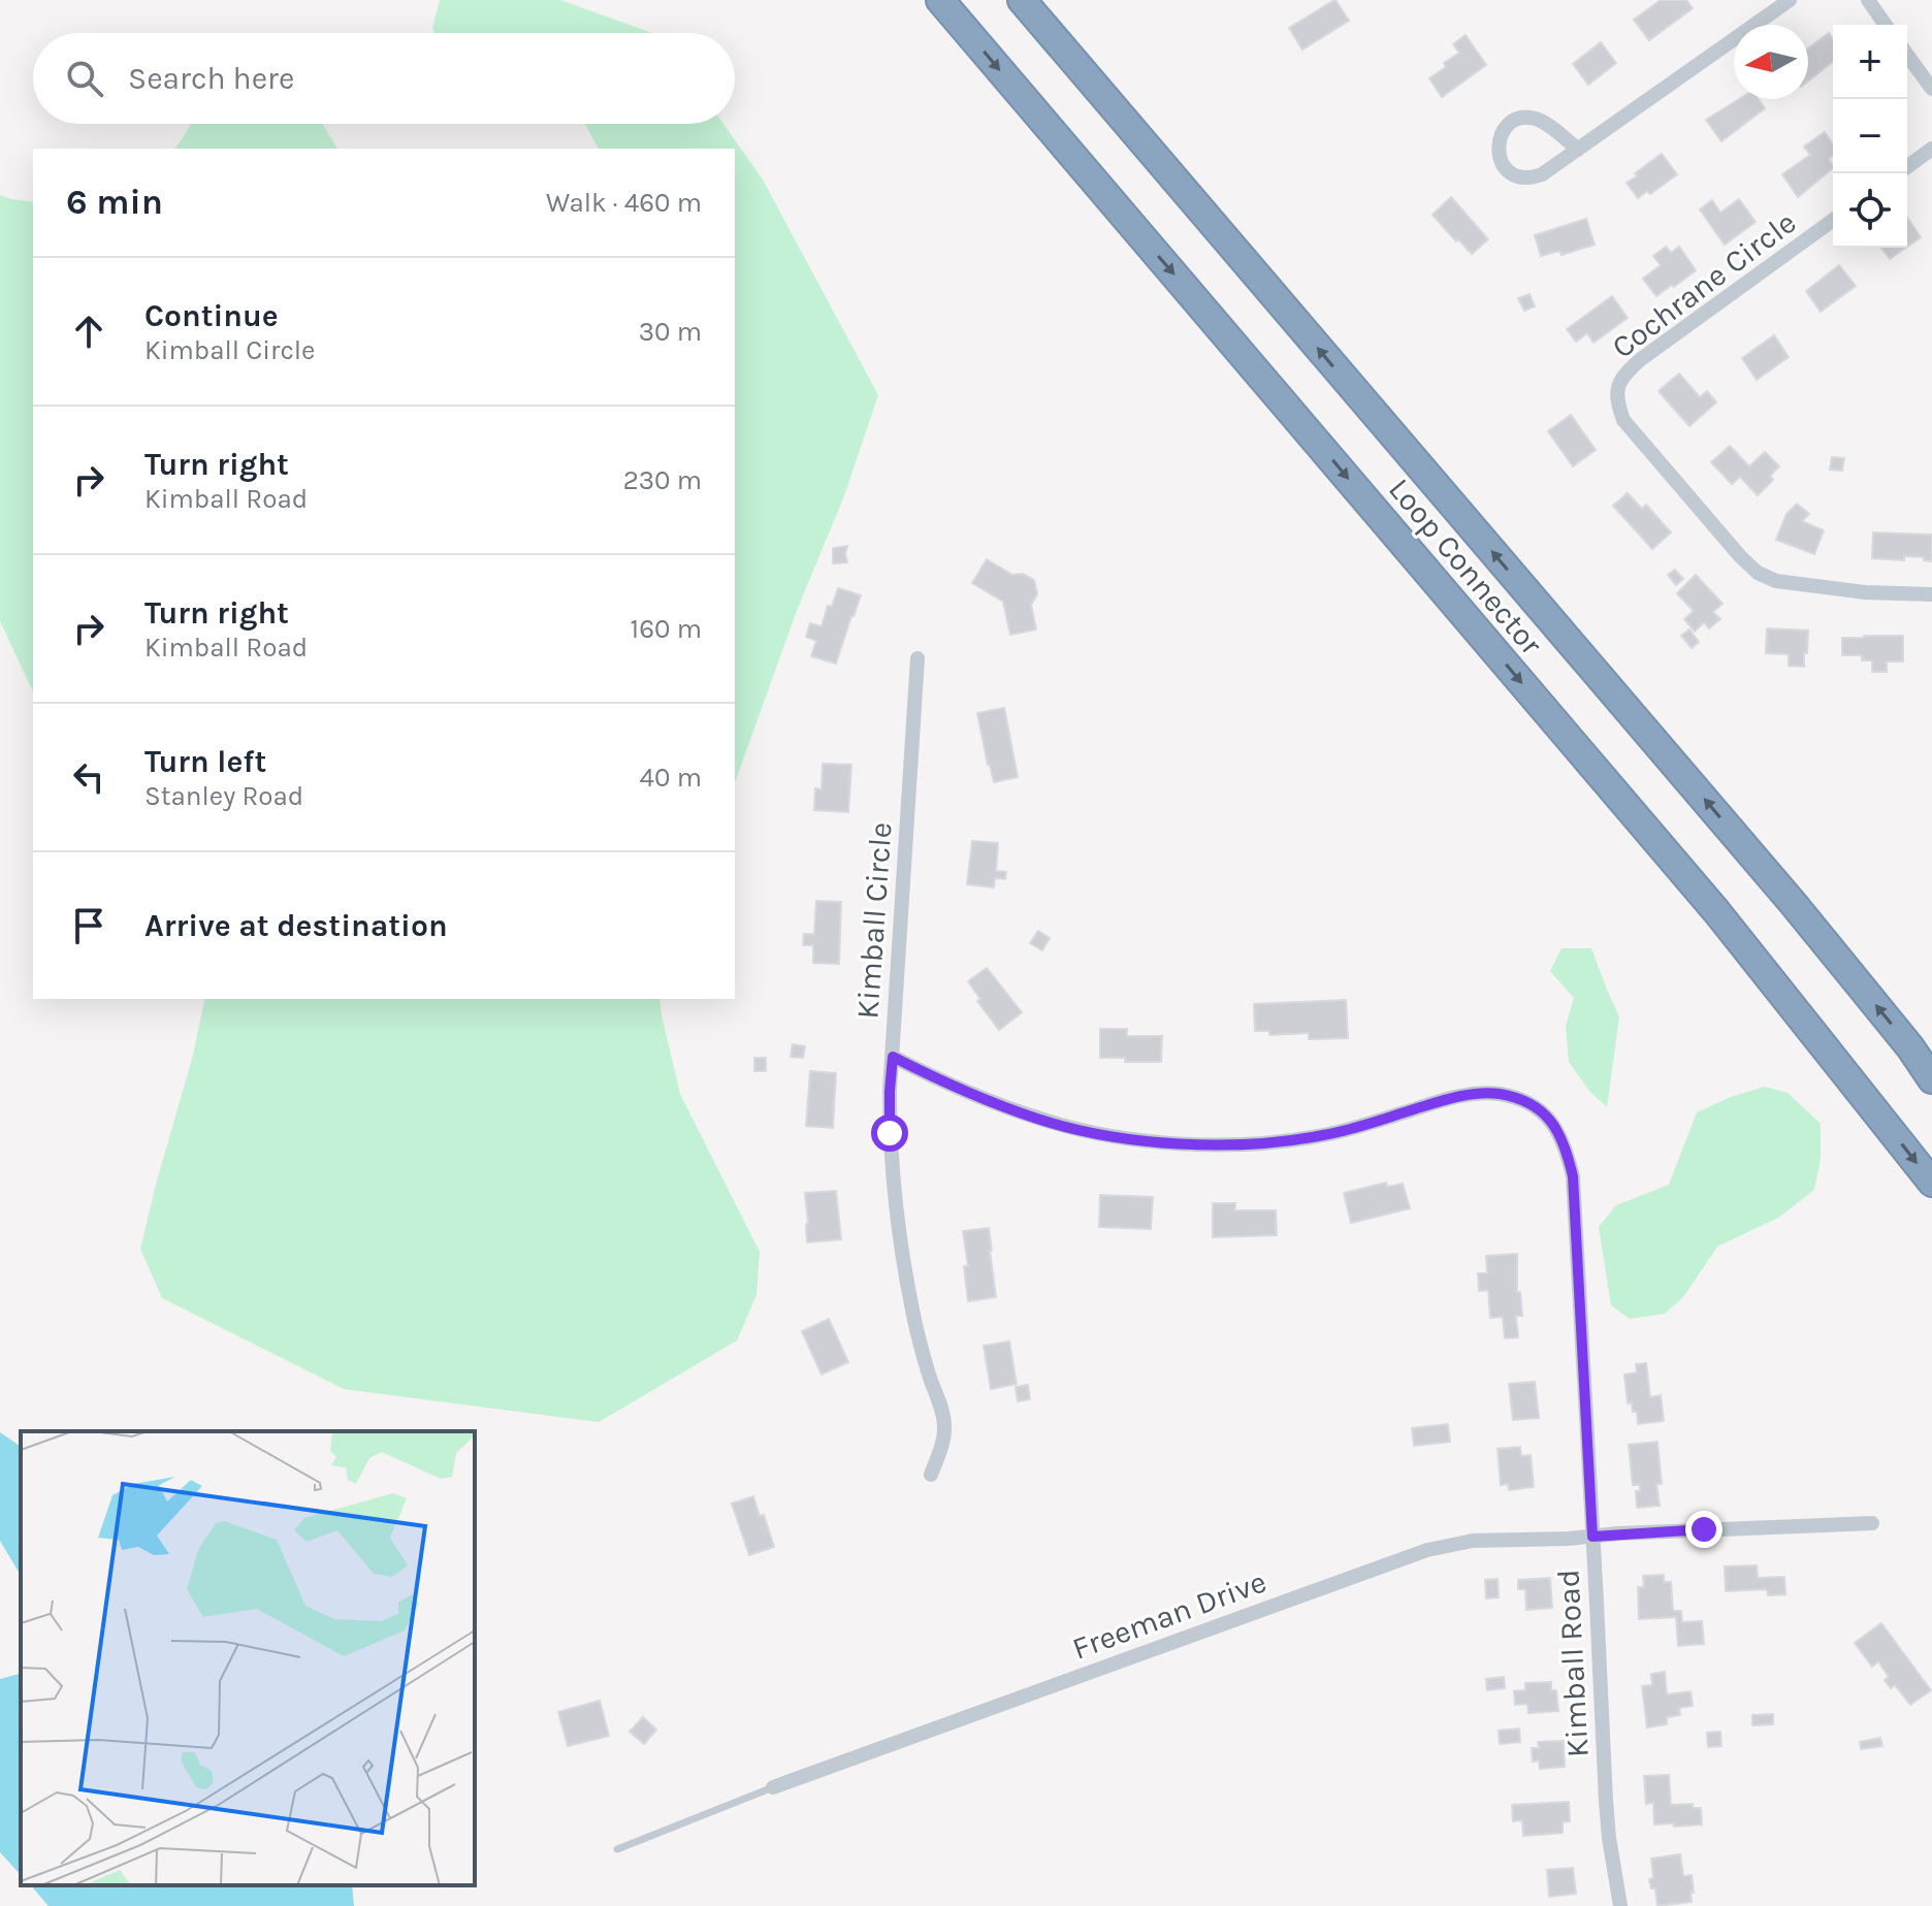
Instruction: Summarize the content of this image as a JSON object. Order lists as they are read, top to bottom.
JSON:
{
  "streets": {
    "highway": ["Loop Connector"],
    "street": [
      "Cochrane Circle",
      "Kimball Circle",
      "Freeman Drive",
      "Kimball Road"
    ]
  },
  "crossings": [
    ["Kimball Circle", "Kimball Road"],
    ["Freeman Drive", "Kimball Road"]
  ],
  "north": "left",
  "page": {
    "map_buttons": ["+", "−"],
    "search": "Search here",
    "heading": ["6 min", "Walk · 460 m"],
    "list": [
      ["Continue", "Kimball Circle", "30 m"],
      ["Turn right", "Kimball Road", "230 m"],
      ["Turn right", "Kimball Road", "160 m"],
      ["Turn left", "Stanley Road", "40 m"],
      "Arrive at destination"
    ]
  }
}
